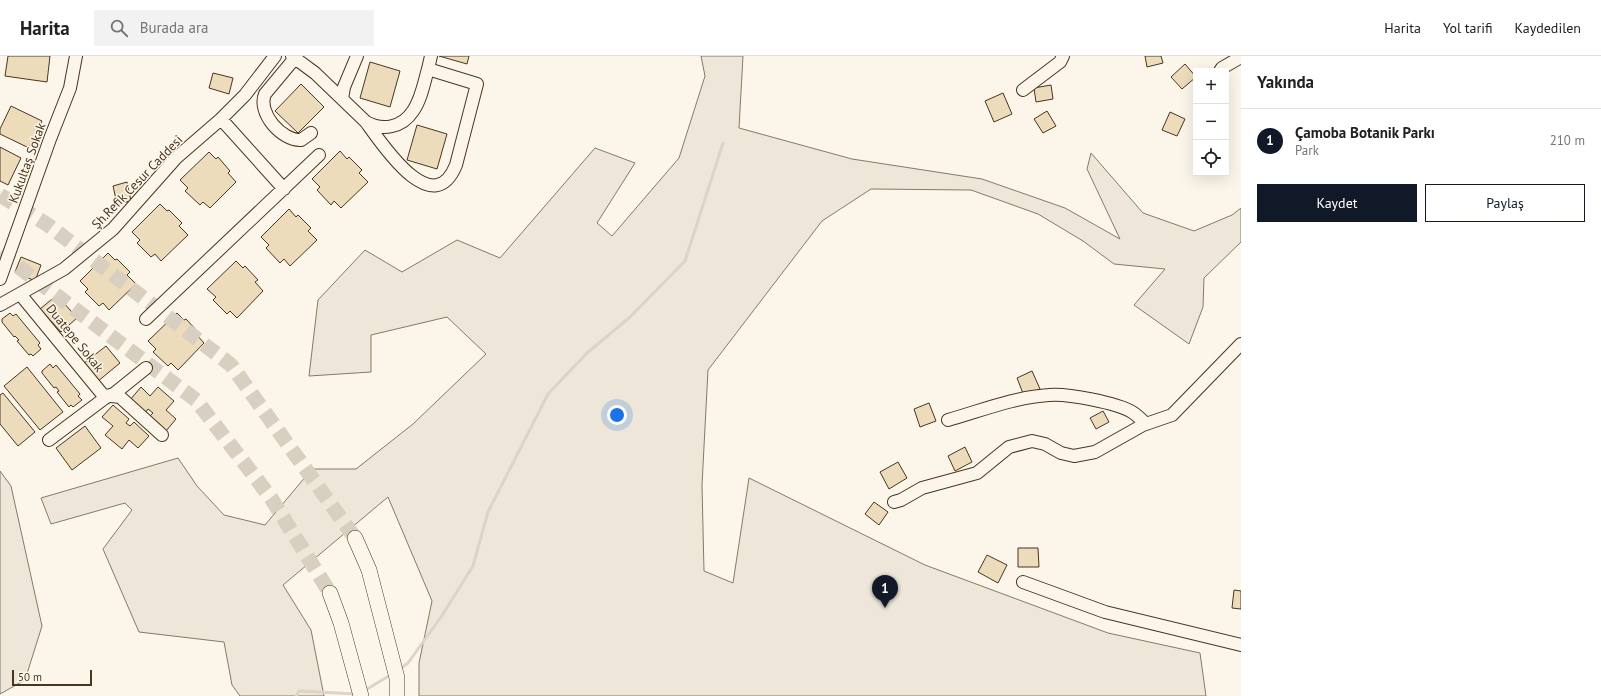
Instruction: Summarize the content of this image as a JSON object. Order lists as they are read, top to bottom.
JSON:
{
  "streets": {
    "street": ["Kukultaş Sokak", "Şh.Refik Cesur Caddesi", "Duatepe Sokak"]
  },
  "crossings": [
    ["Şh.Refik Cesur Caddesi", "Duatepe Sokak"]
  ],
  "scale_bar": "50 m",
  "page": {
    "header": "Harita",
    "search": "Burada ara",
    "nav": ["Harita", "Yol tarifi", "Kaydedilen"],
    "heading": "Yakında",
    "map_buttons": ["+", "−"],
    "list": [
      {
        "mark": "1",
        "name": "Çamoba Botanik Parkı",
        "note": "Park",
        "value": "210 m"
      }
    ],
    "buttons": ["Kaydet", "Paylaş"],
    "pins": "1",
    "scale": "50 m"
  }
}
